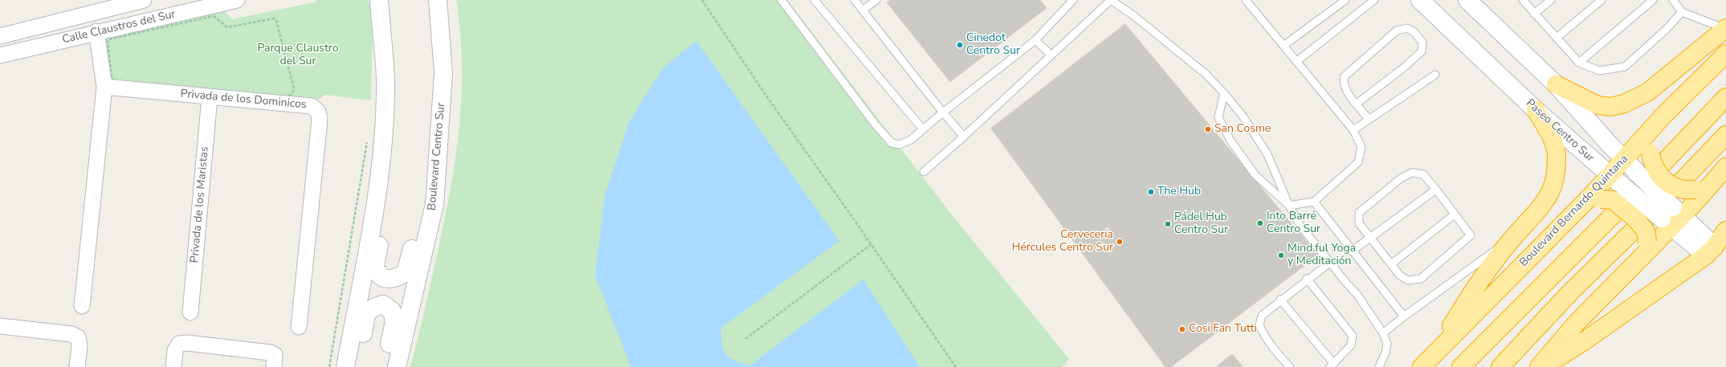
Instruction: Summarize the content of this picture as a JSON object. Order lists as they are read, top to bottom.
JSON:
{
  "streets": {
    "highway": ["Boulevard Bernardo Quintana"],
    "street": [
      "Calle Claustros del Sur",
      "Privada de los Dominicos",
      "Paseo Centro Sur",
      "Boulevard Centro Sur",
      "Privada de los Maristas"
    ]
  },
  "crossings": [
    ["Privada de los Dominicos", "Privada de los Maristas"],
    ["Paseo Centro Sur", "Boulevard Bernardo Quintana"]
  ],
  "parks": ["Parque Claustro del Sur"],
  "places": [
    "Cinedot Centro Sur",
    "San Cosme",
    "The Hub",
    "Into Barré Centro Sur",
    "Pádel Hub Centro Sur",
    "Cervecería Hércules Centro Sur",
    "Mind.ful Yoga y Meditación",
    "Cosi Fan Tutti"
  ]
}
